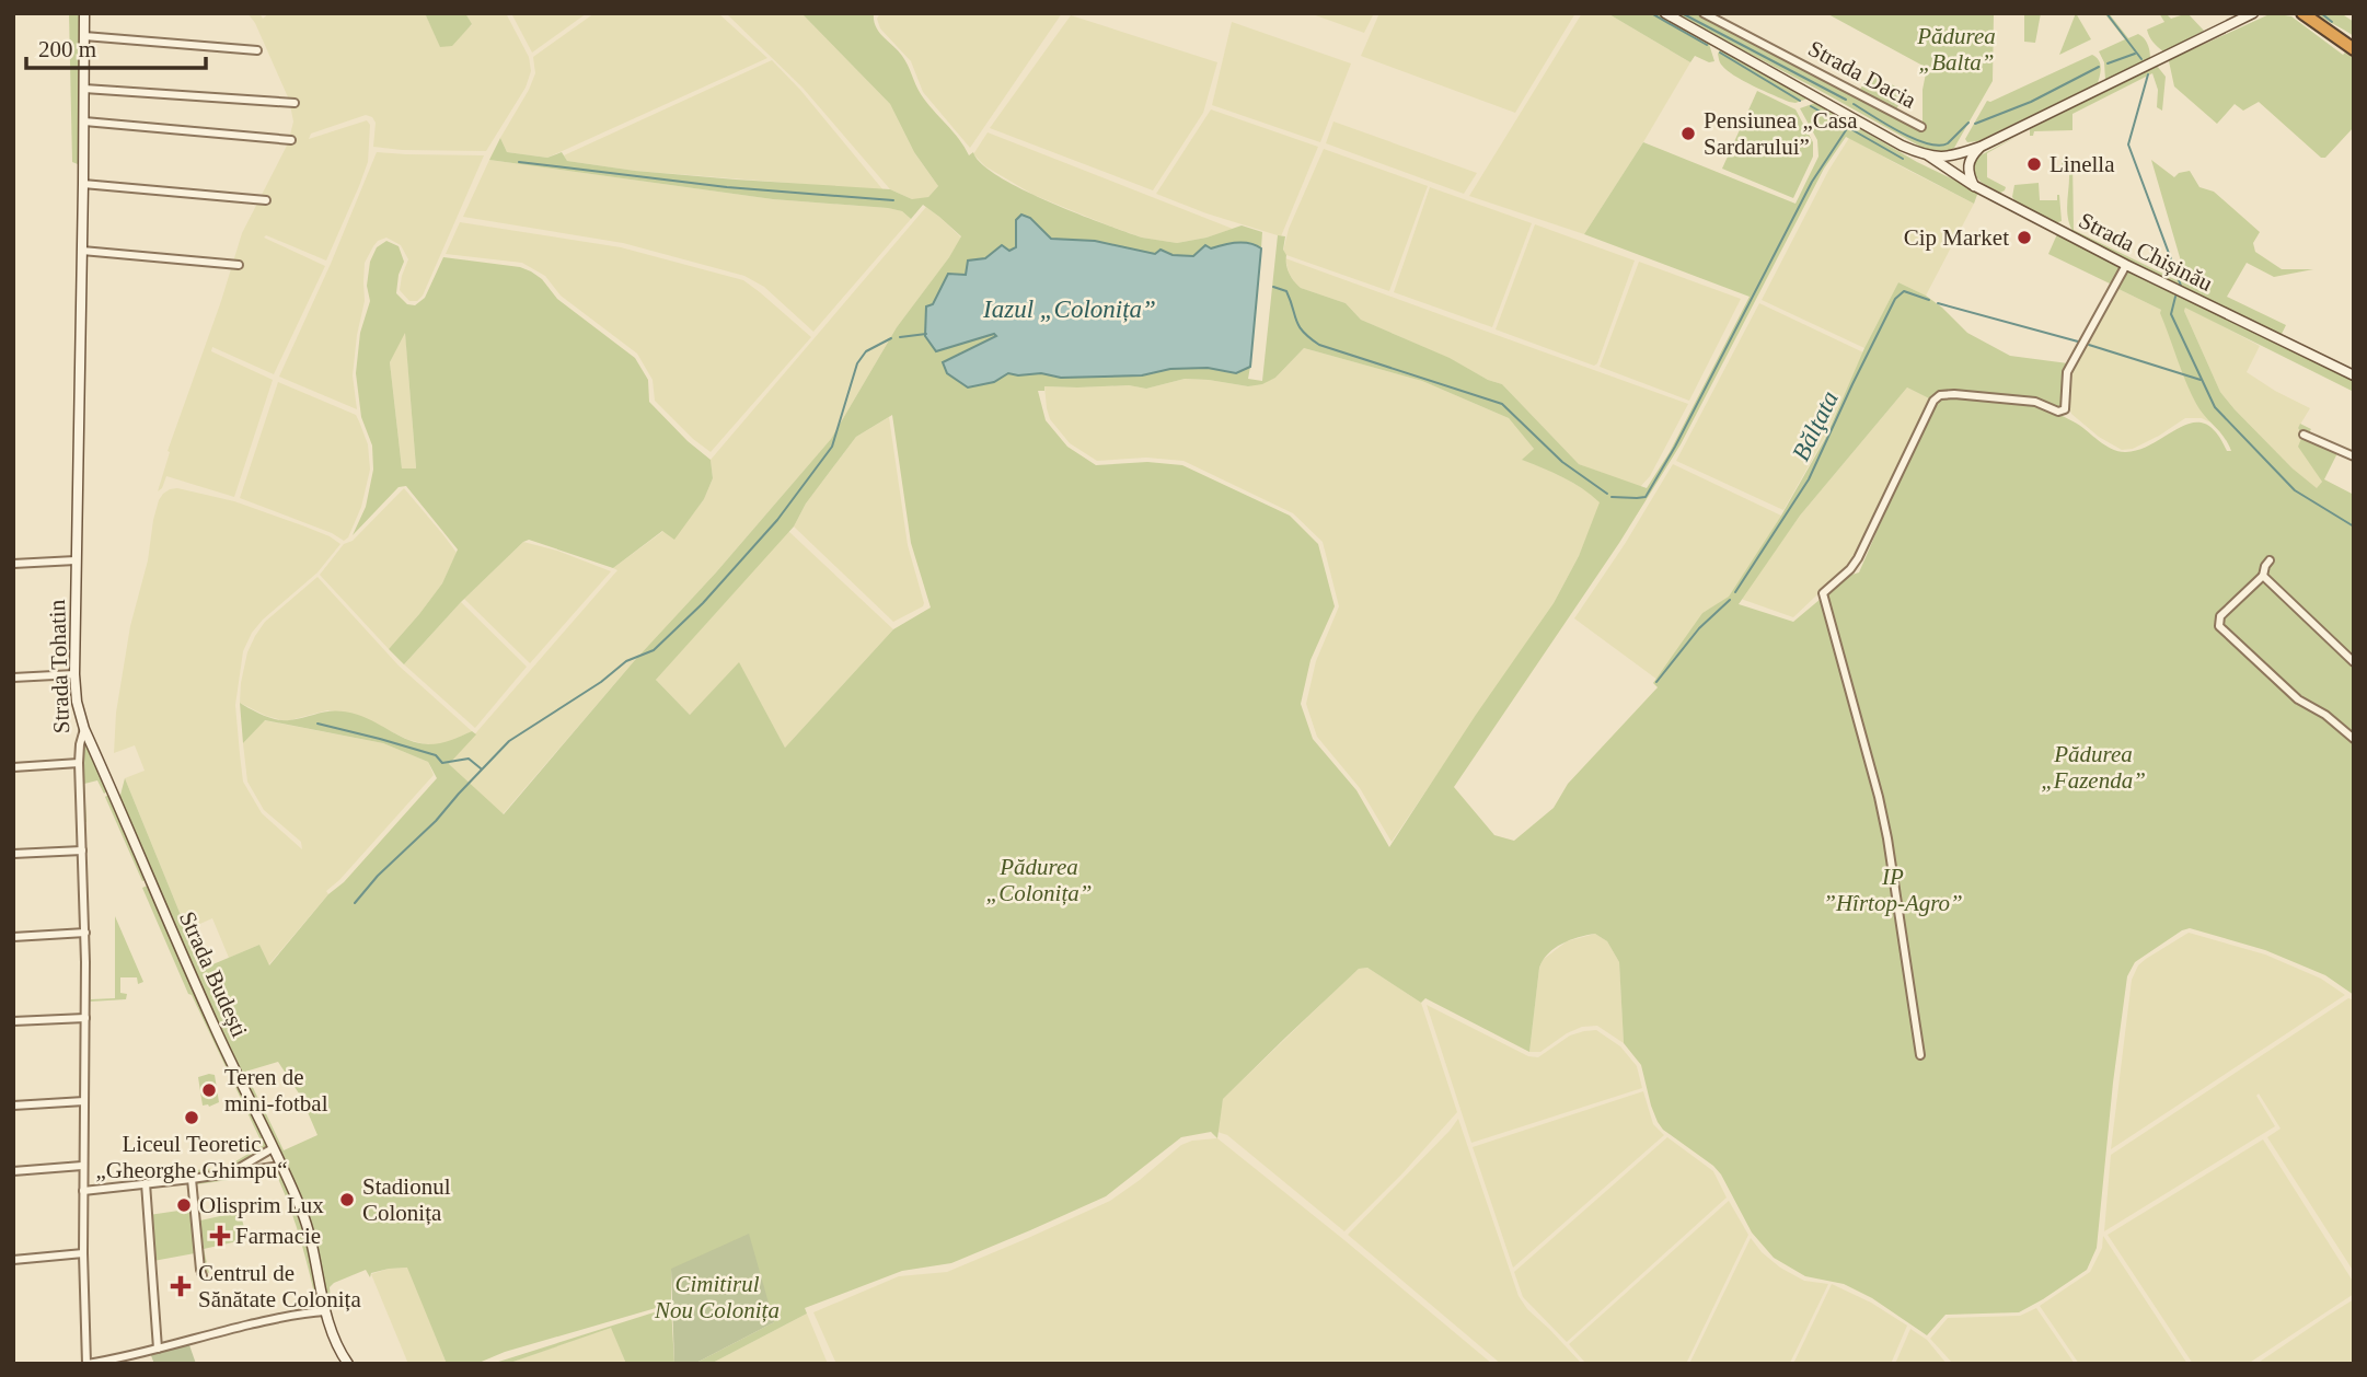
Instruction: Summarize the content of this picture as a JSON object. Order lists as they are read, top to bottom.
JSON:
{
  "streets": {
    "street": [
      "Strada Dacia",
      "Strada Chișinău",
      "Strada Tohatin",
      "Strada Budești"
    ]
  },
  "crossings": [
    ["Strada Tohatin", "Strada Budești"]
  ],
  "water": ["Iazul „Colonița”", "Bălţata"],
  "parks": [
    "Pădurea „Balta”",
    "Pădurea „Fazenda”",
    "Pădurea „Colonița”",
    "IP ”Hîrtop-Agro”",
    "Cimitirul Nou Colonița"
  ],
  "places": {
    "other": [
      "Pensiunea „Casa Sardarului”",
      "Linella",
      "Cip Market",
      "Teren de mini-fotbal",
      "Liceul Teoretic „Gheorghe Ghimpu“",
      "Stadionul Colonița",
      "Olisprim Lux"
    ],
    "health": ["Farmacie", "Centrul de Sănătate Colonița"]
  },
  "scale_bar": "200 m"
}
